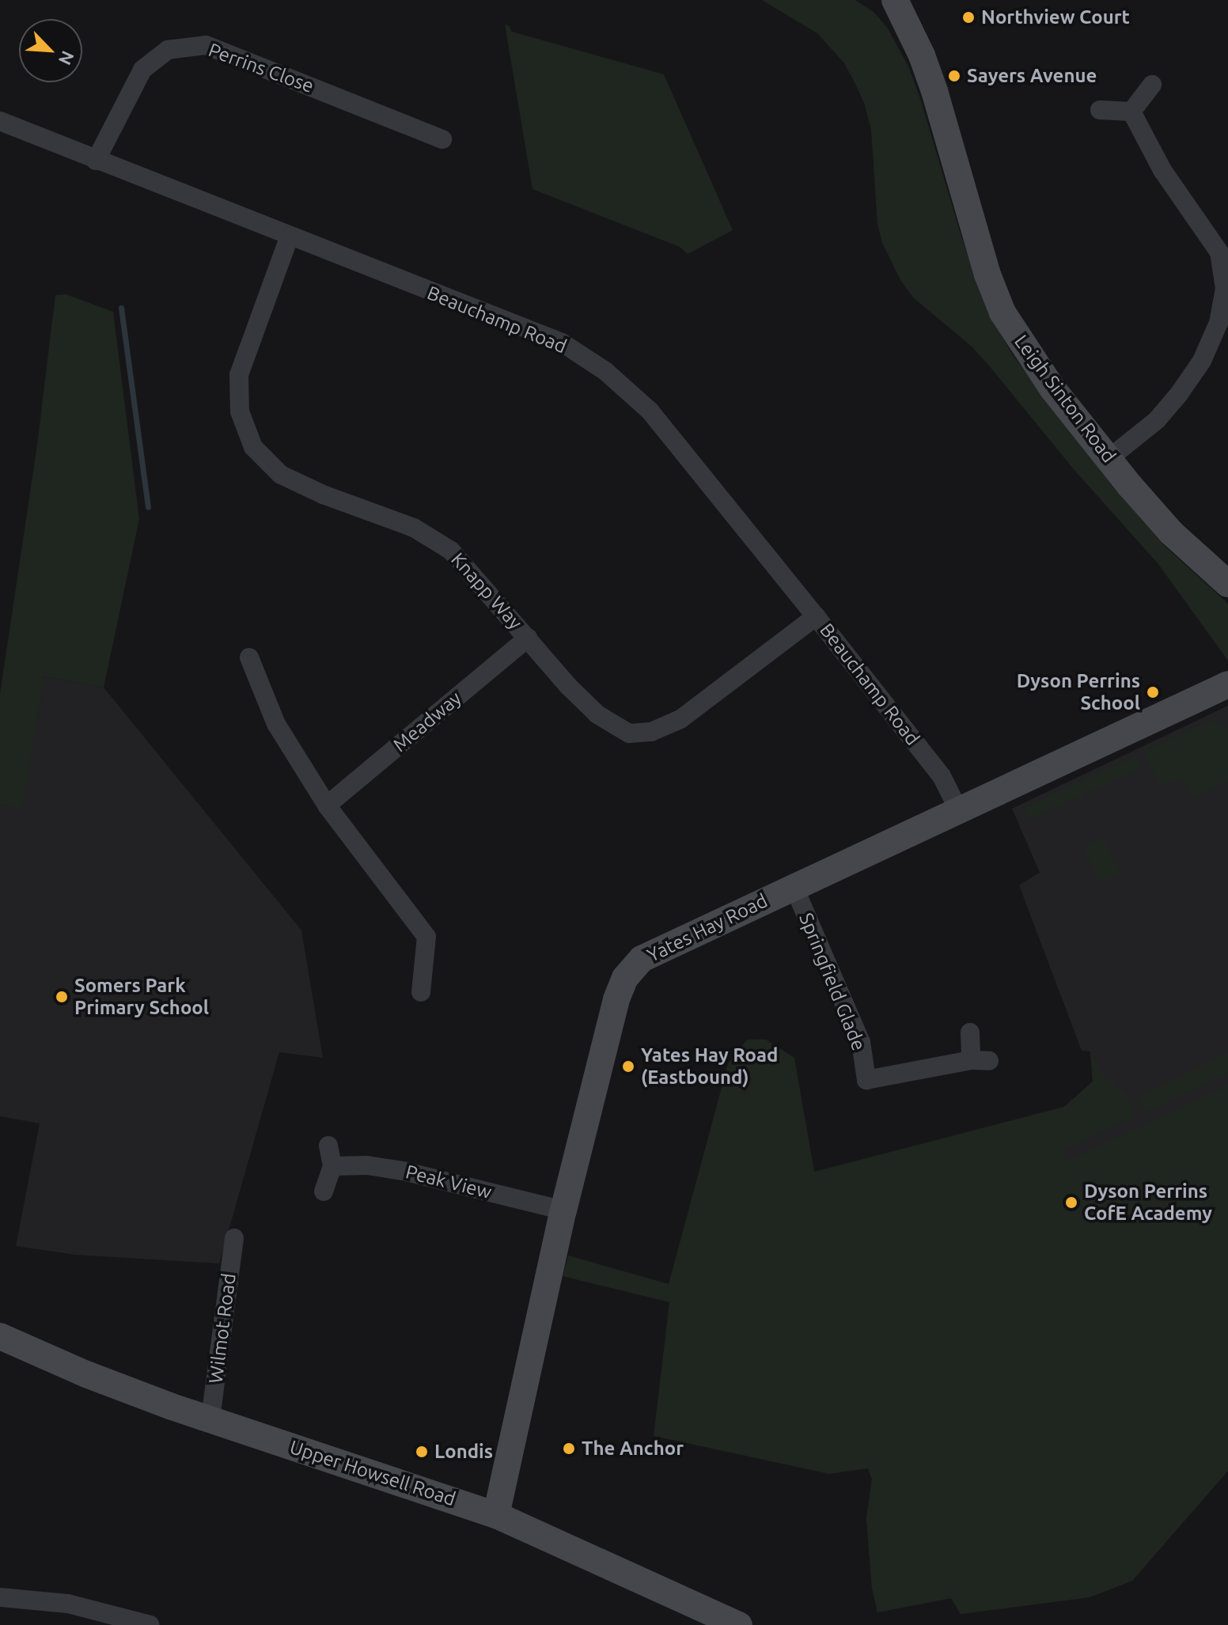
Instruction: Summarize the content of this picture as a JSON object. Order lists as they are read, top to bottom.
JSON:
{
  "streets": {
    "street": [
      "Perrins Close",
      "Beauchamp Road",
      "Leigh Sinton Road",
      "Knapp Way",
      "Meadway",
      "Yates Hay Road",
      "Springfield Glade",
      "Peak View",
      "Wilmot Road",
      "Upper Howsell Road"
    ]
  },
  "crossings": [
    ["Perrins Close", "Beauchamp Road"],
    ["Beauchamp Road", "Knapp Way"],
    ["Beauchamp Road", "Yates Hay Road"],
    ["Knapp Way", "Meadway"],
    ["Yates Hay Road", "Springfield Glade"],
    ["Yates Hay Road", "Peak View"],
    ["Yates Hay Road", "Upper Howsell Road"],
    ["Wilmot Road", "Upper Howsell Road"]
  ],
  "places": [
    "Northview Court",
    "Sayers Avenue",
    "Dyson Perrins School",
    "Somers Park Primary School",
    "Yates Hay Road (Eastbound)",
    "Dyson Perrins CofE Academy",
    "The Anchor",
    "Londis"
  ],
  "north": "bottom right"
}
